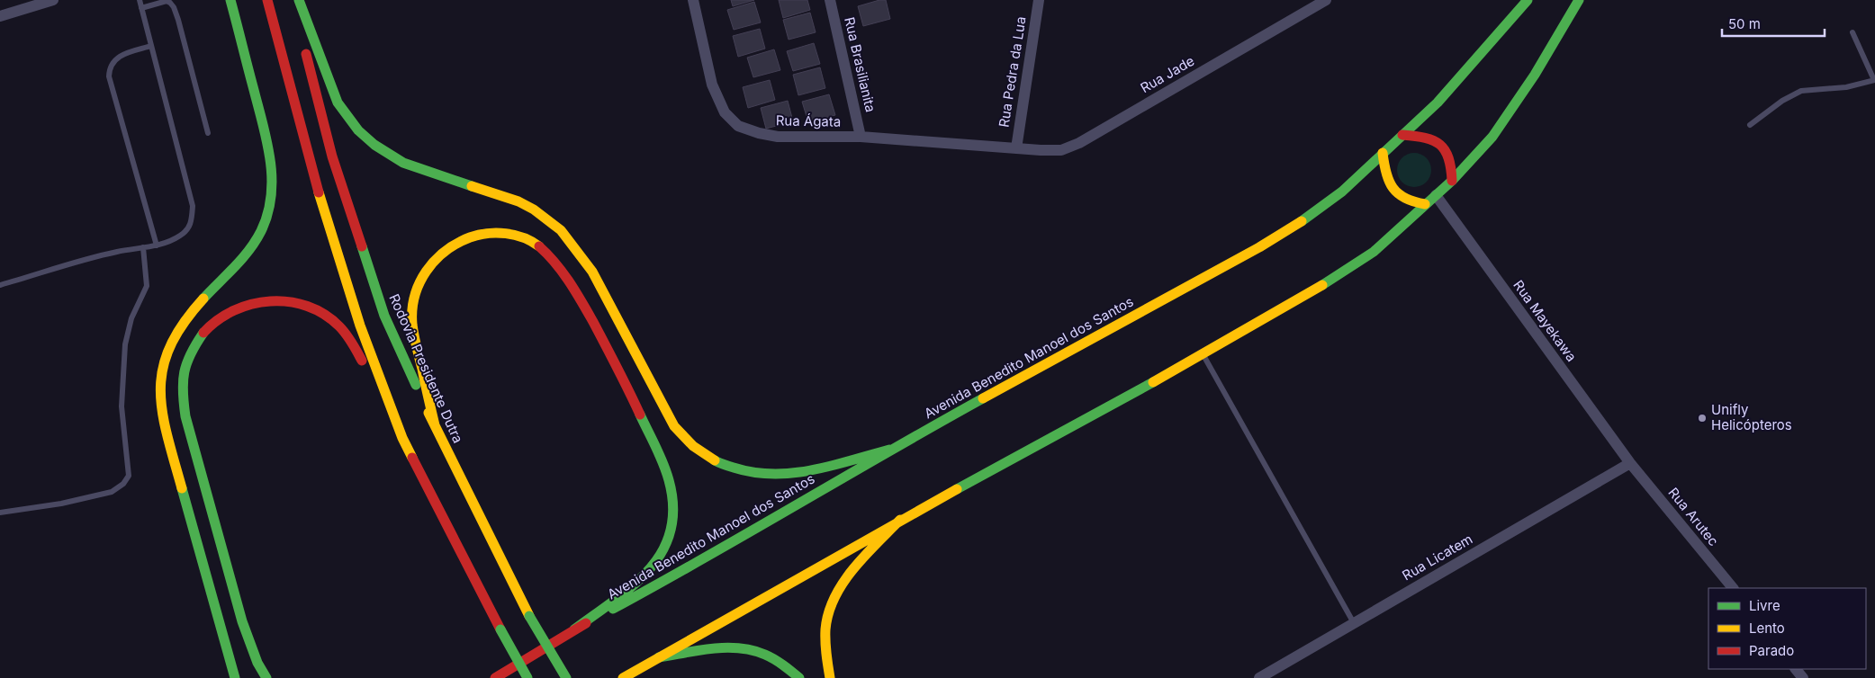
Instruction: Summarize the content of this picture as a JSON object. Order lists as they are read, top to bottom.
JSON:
{
  "streets": {
    "main road": ["Avenida Benedito Manoel dos Santos", "Rodovia Presidente Dutra"],
    "street": [
      "Rua Brasilianita",
      "Rua Pedra da Lua",
      "Rua Jade",
      "Rua Ágata",
      "Rua Mayekawa",
      "Rua Arutec",
      "Rua Licatem"
    ]
  },
  "crossings": [
    ["Rua Brasilianita", "Rua Ágata"],
    ["Rua Pedra da Lua", "Rua Jade"],
    ["Rua Pedra da Lua", "Rua Ágata"],
    ["Rua Jade", "Rua Ágata"],
    ["Rua Mayekawa", "Avenida Benedito Manoel dos Santos"],
    ["Rua Mayekawa", "Rua Arutec"],
    ["Rua Mayekawa", "Rua Licatem"],
    ["Rua Arutec", "Rua Licatem"]
  ],
  "places": ["Unifly Helicópteros"],
  "legend": ["Livre", "Lento", "Parado"],
  "scale_bar": "50 m"
}
